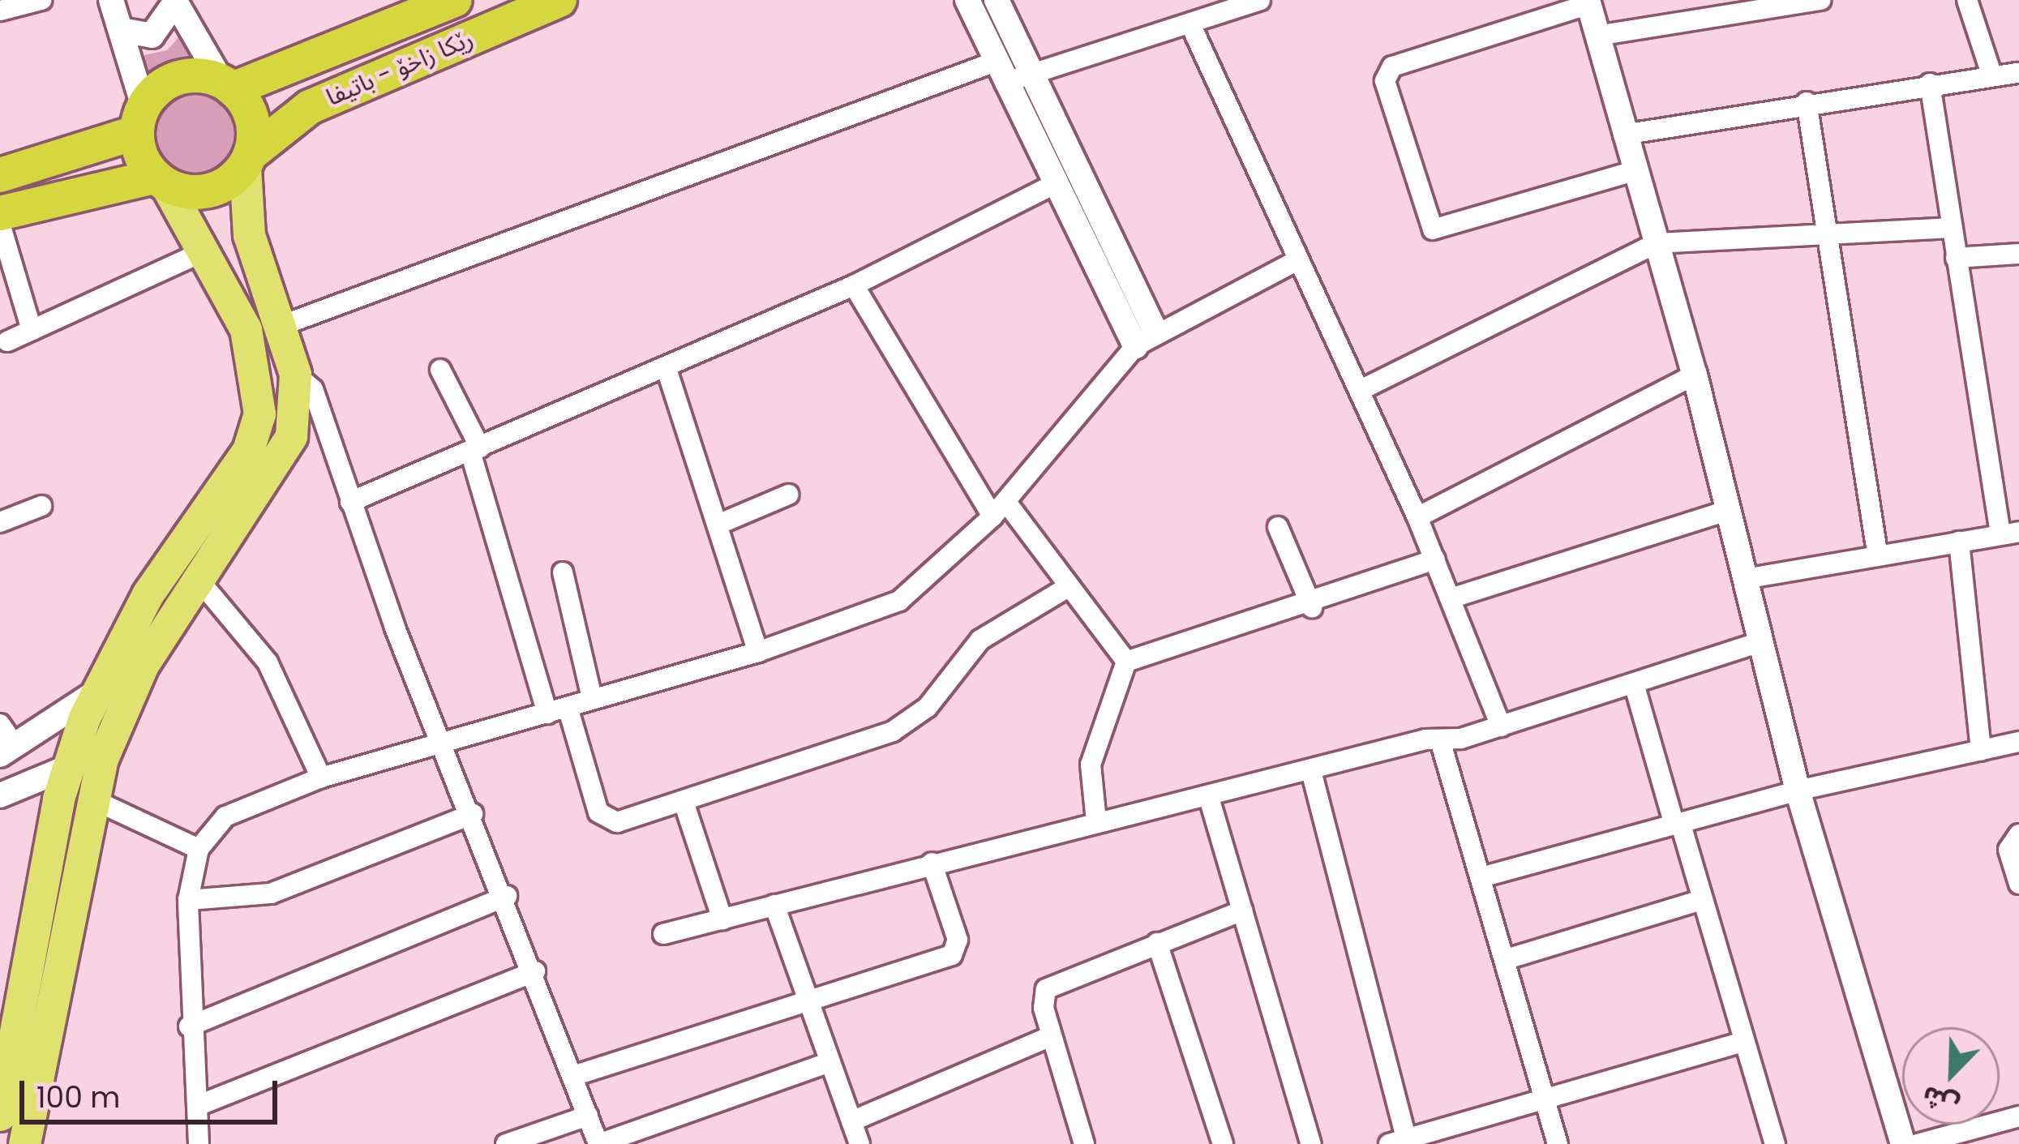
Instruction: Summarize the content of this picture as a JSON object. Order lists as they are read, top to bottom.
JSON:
{
  "streets": {
    "highway": ["رێکا زاخۆ - باتیفا"]
  },
  "scale_bar": "100 m",
  "north": "bottom left"
}
